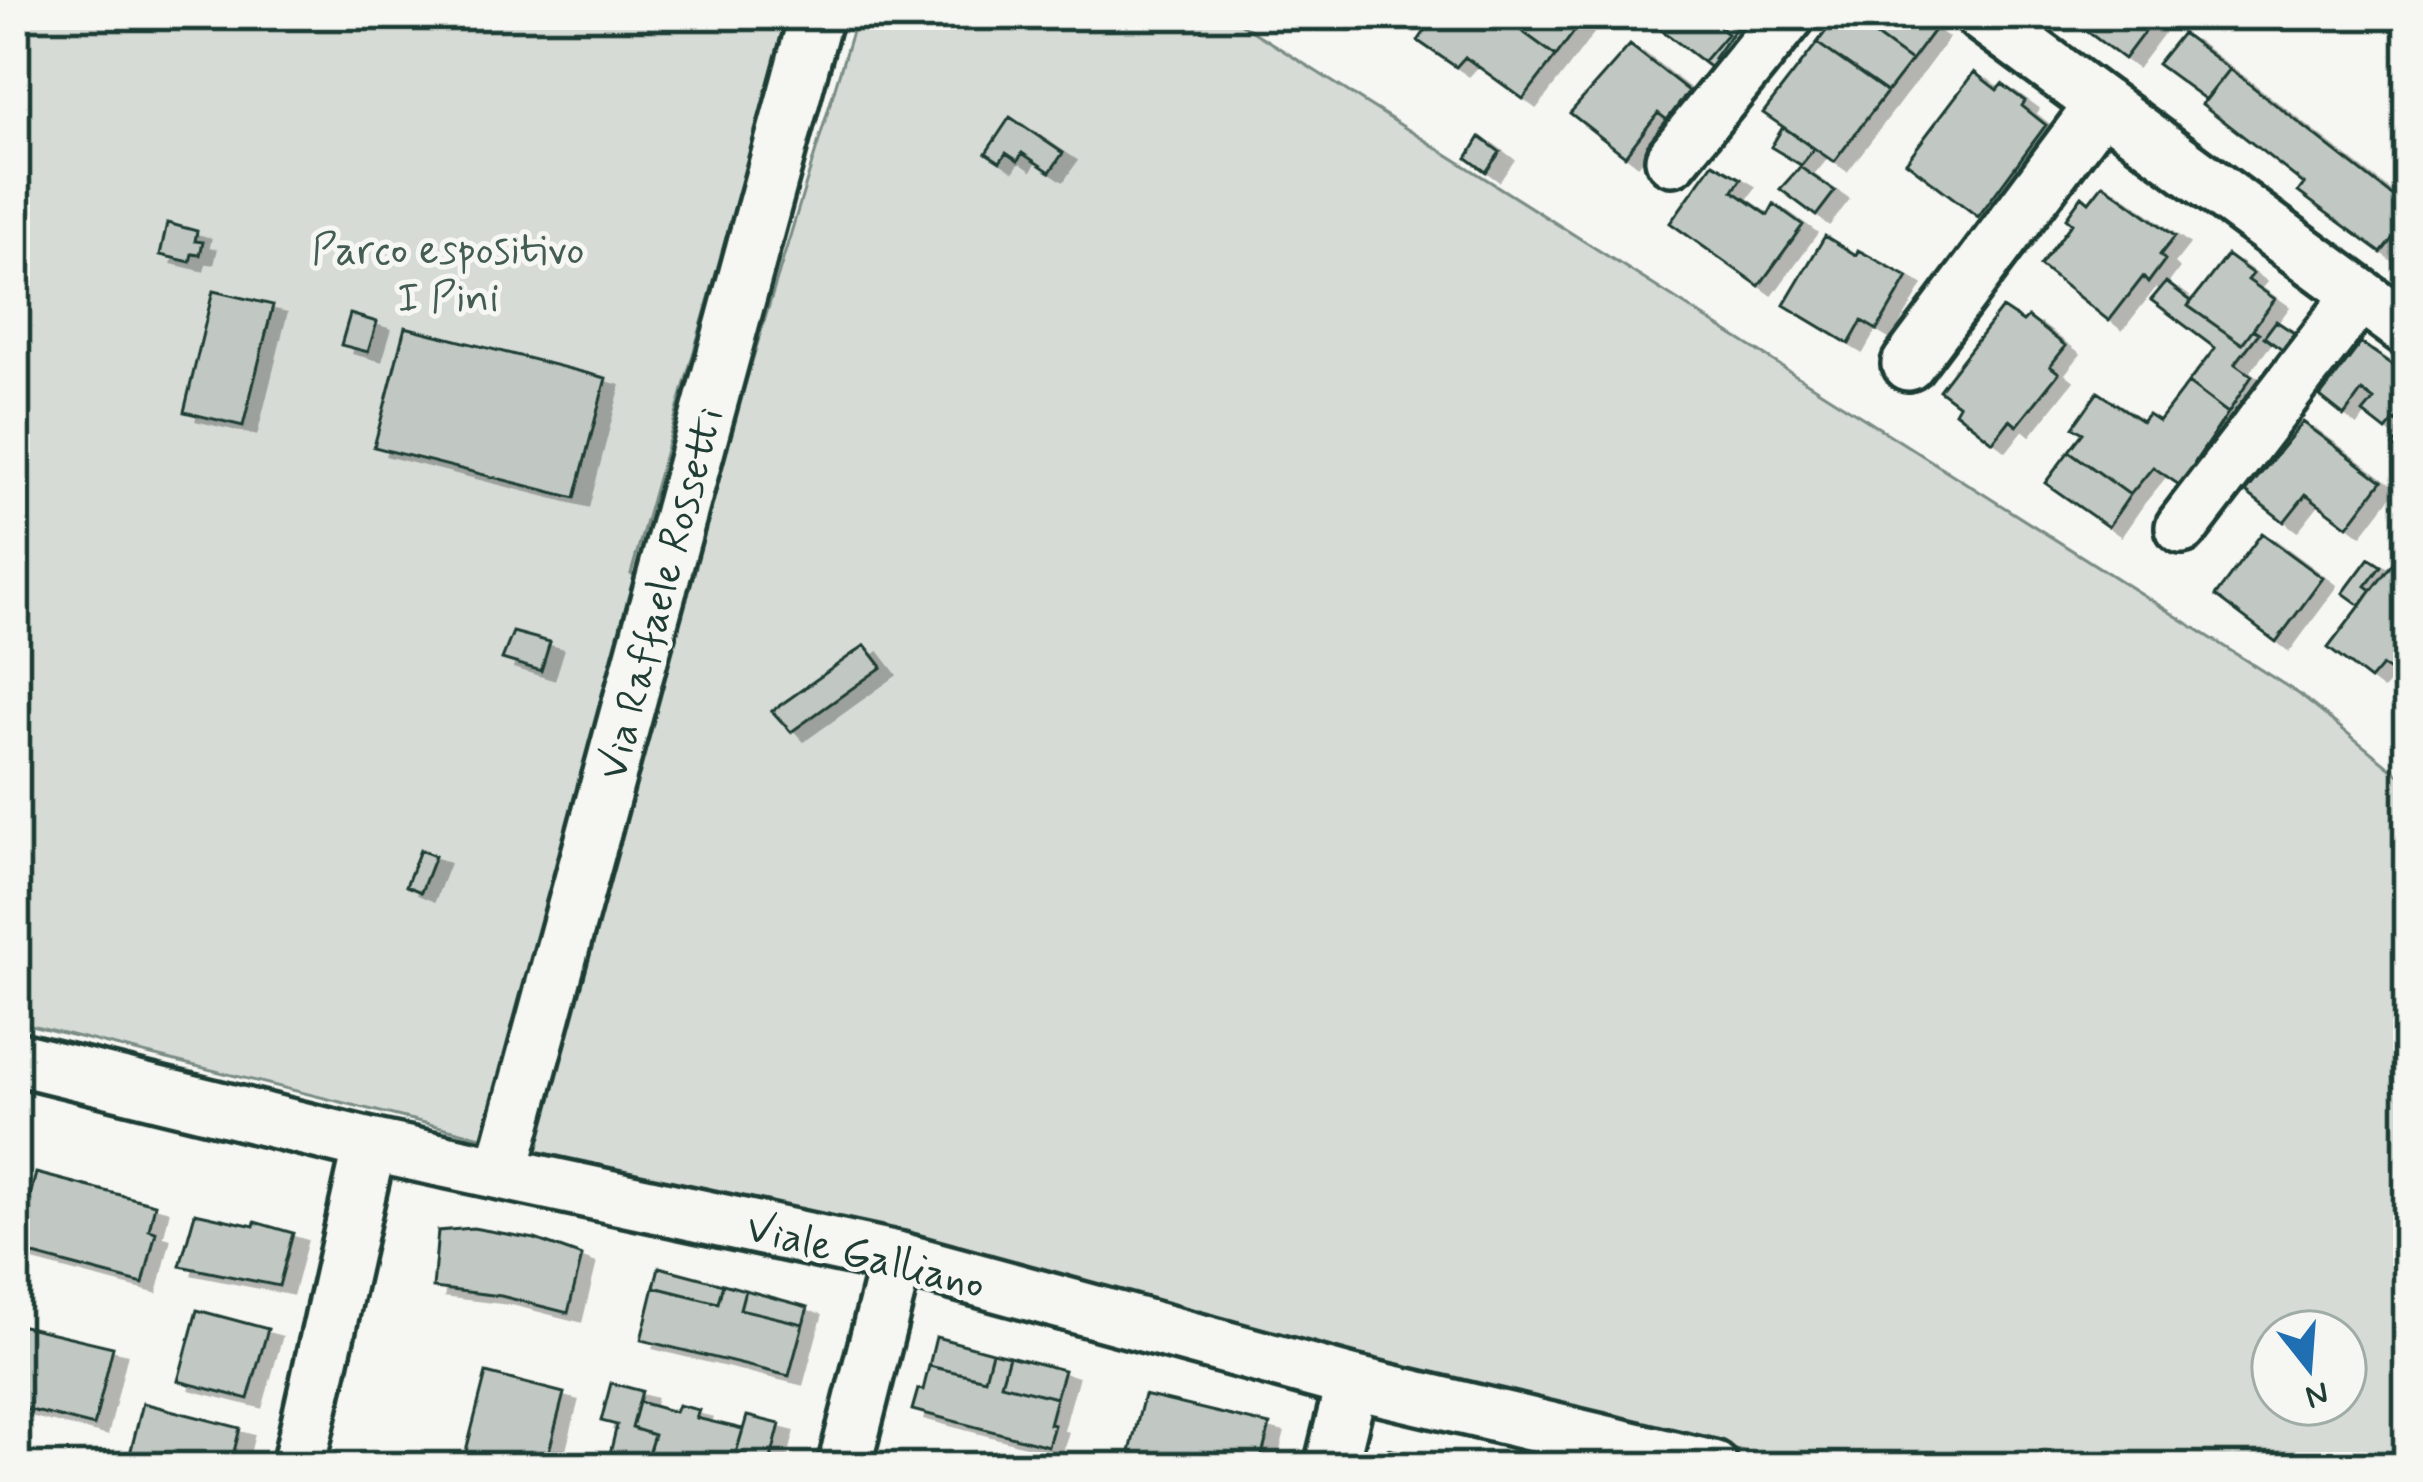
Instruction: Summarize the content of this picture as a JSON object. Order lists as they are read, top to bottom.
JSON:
{
  "streets": {
    "street": ["Via Raffaele Rossetti", "Viale Galliano"]
  },
  "crossings": [
    ["Via Raffaele Rossetti", "Viale Galliano"]
  ],
  "parks": ["Parco espositivo I Pini"],
  "north": "bottom"
}
